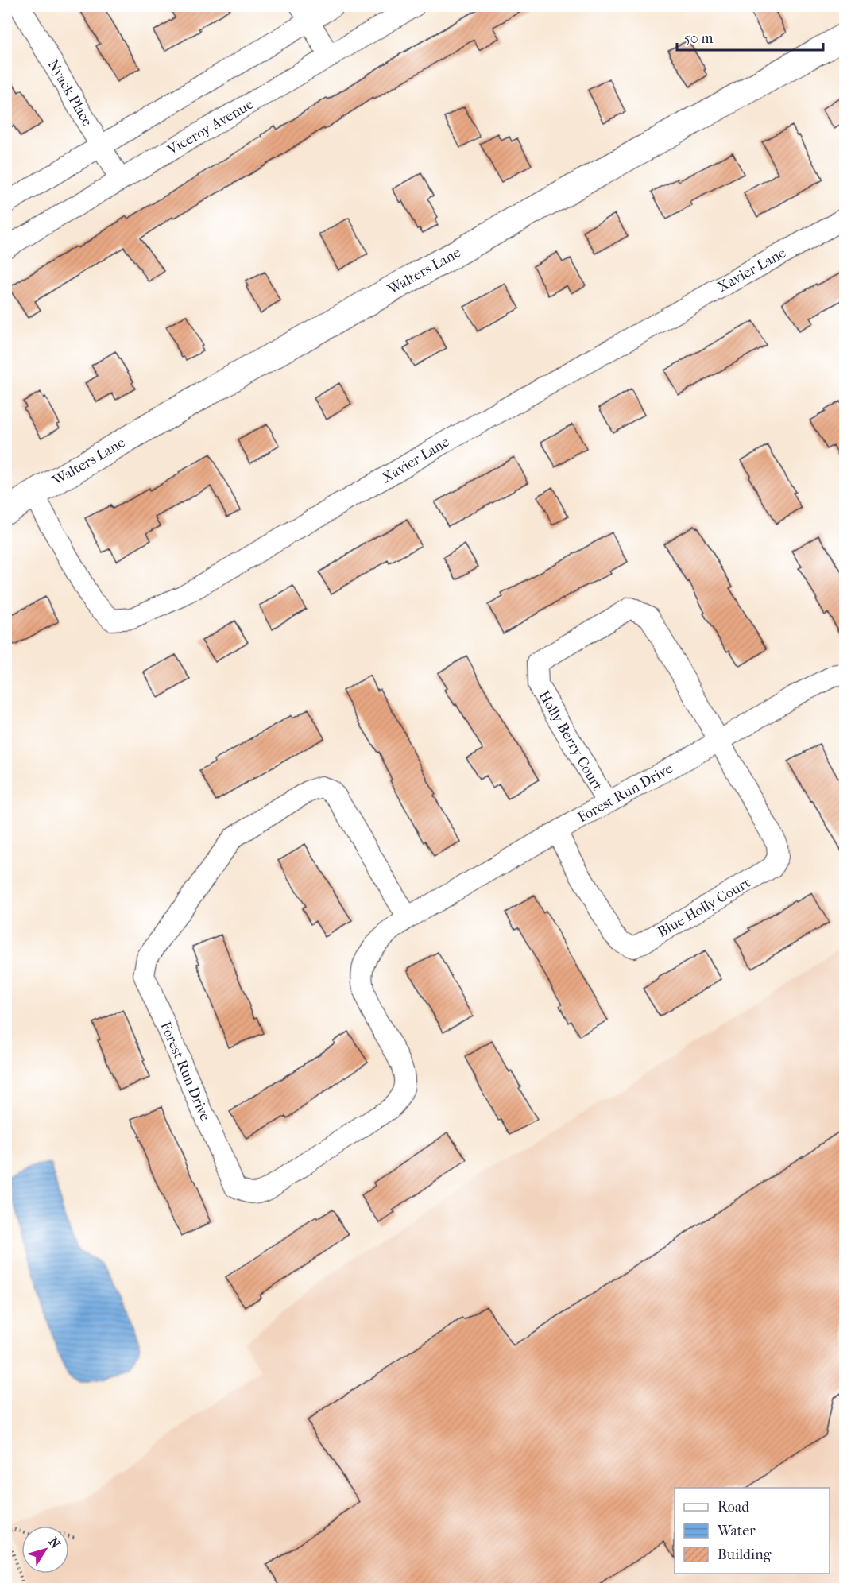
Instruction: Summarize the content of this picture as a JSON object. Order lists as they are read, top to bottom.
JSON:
{
  "streets": {
    "street": [
      "Nyack Place",
      "Viceroy Avenue",
      "Xavier Lane",
      "Walters Lane",
      "Holly Berry Court",
      "Forest Run Drive",
      "Blue Holly Court"
    ]
  },
  "crossings": [
    ["Nyack Place", "Viceroy Avenue"],
    ["Xavier Lane", "Walters Lane"],
    ["Holly Berry Court", "Forest Run Drive"],
    ["Holly Berry Court", "Blue Holly Court"],
    ["Forest Run Drive", "Blue Holly Court"]
  ],
  "legend": ["Road", "Water", "Building"],
  "scale_bar": "50 m",
  "north": "top right"
}
